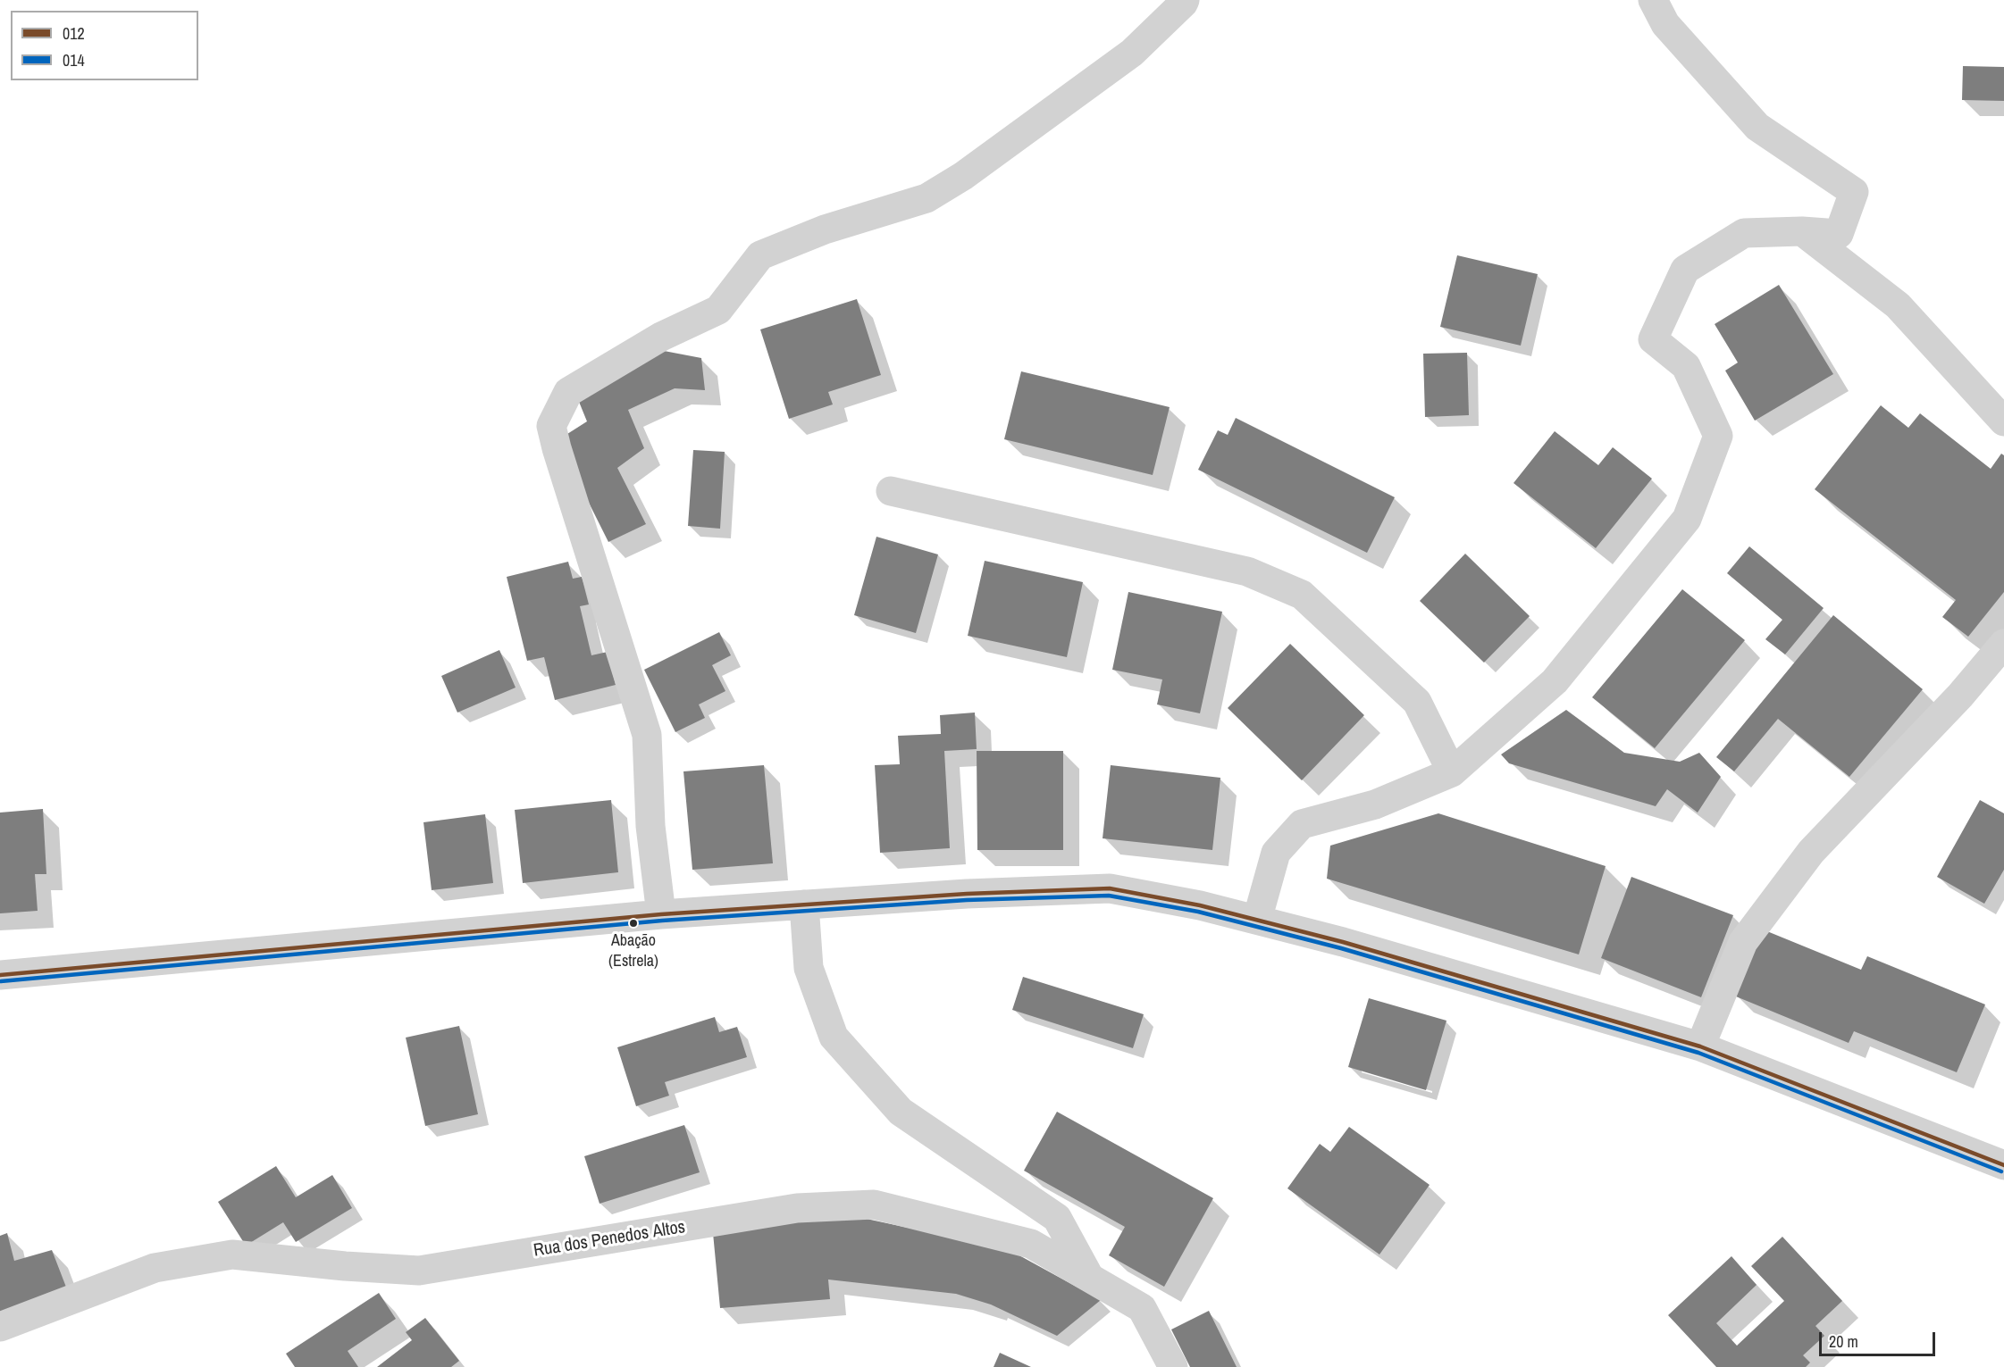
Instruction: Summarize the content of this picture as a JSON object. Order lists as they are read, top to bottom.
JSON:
{
  "streets": {
    "street": ["Rua dos Penedos Altos"]
  },
  "places": ["Abação (Estrela)"],
  "lines": ["transit line 012", "transit line 014"],
  "legend": ["012", "014"],
  "scale_bar": "20 m"
}
